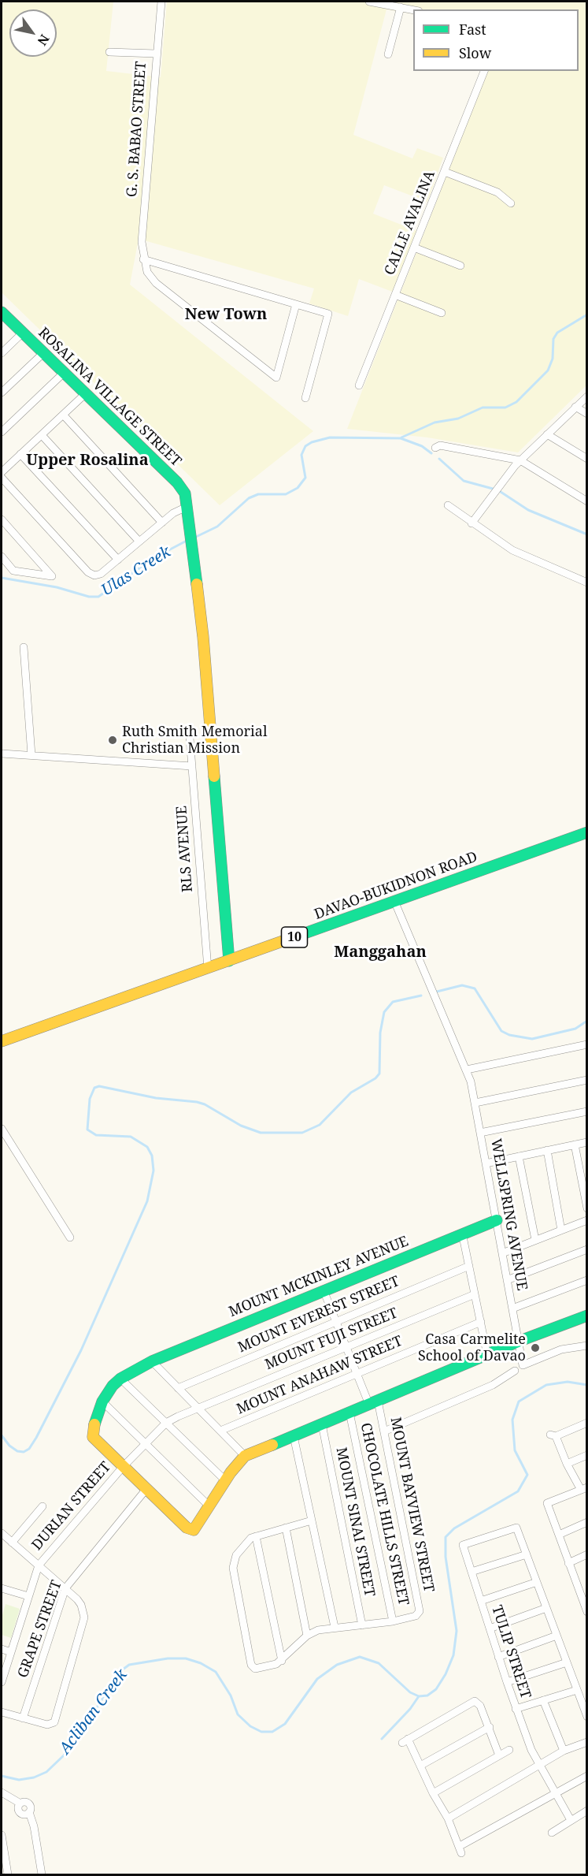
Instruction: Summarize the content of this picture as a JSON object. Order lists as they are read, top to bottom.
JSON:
{
  "streets": {
    "main road": [
      "ROSALINA VILLAGE STREET",
      "DAVAO-BUKIDNON ROAD",
      "10",
      "MOUNT MCKINLEY AVENUE"
    ],
    "street": [
      "G. S. BABAO STREET",
      "CALLE AVALINA",
      "RLS AVENUE",
      "WELLSPRING AVENUE",
      "MOUNT EVEREST STREET",
      "MOUNT FUJI STREET",
      "MOUNT ANAHAW STREET",
      "MOUNT BAYVIEW STREET",
      "DURIAN STREET",
      "CHOCOLATE HILLS STREET",
      "MOUNT SINAI STREET",
      "GRAPE STREET",
      "TULIP STREET"
    ]
  },
  "crossings": [
    ["ROSALINA VILLAGE STREET", "DAVAO-BUKIDNON ROAD"],
    ["RLS AVENUE", "DAVAO-BUKIDNON ROAD"],
    ["DAVAO-BUKIDNON ROAD", "WELLSPRING AVENUE"],
    ["WELLSPRING AVENUE", "MOUNT MCKINLEY AVENUE"],
    ["MOUNT MCKINLEY AVENUE", "MOUNT BAYVIEW STREET"],
    ["MOUNT EVEREST STREET", "MOUNT BAYVIEW STREET"],
    ["MOUNT FUJI STREET", "MOUNT BAYVIEW STREET"],
    ["MOUNT FUJI STREET", "DURIAN STREET"],
    ["MOUNT ANAHAW STREET", "MOUNT BAYVIEW STREET"],
    ["MOUNT BAYVIEW STREET", "CHOCOLATE HILLS STREET"]
  ],
  "districts": ["New Town", "Upper Rosalina", "Manggahan"],
  "water": ["Ulas Creek", "Acliban Creek"],
  "places": ["Ruth Smith Memorial Christian Mission", "Casa Carmelite School of Davao"],
  "legend": ["Fast", "Slow"],
  "north": "bottom right"
}
